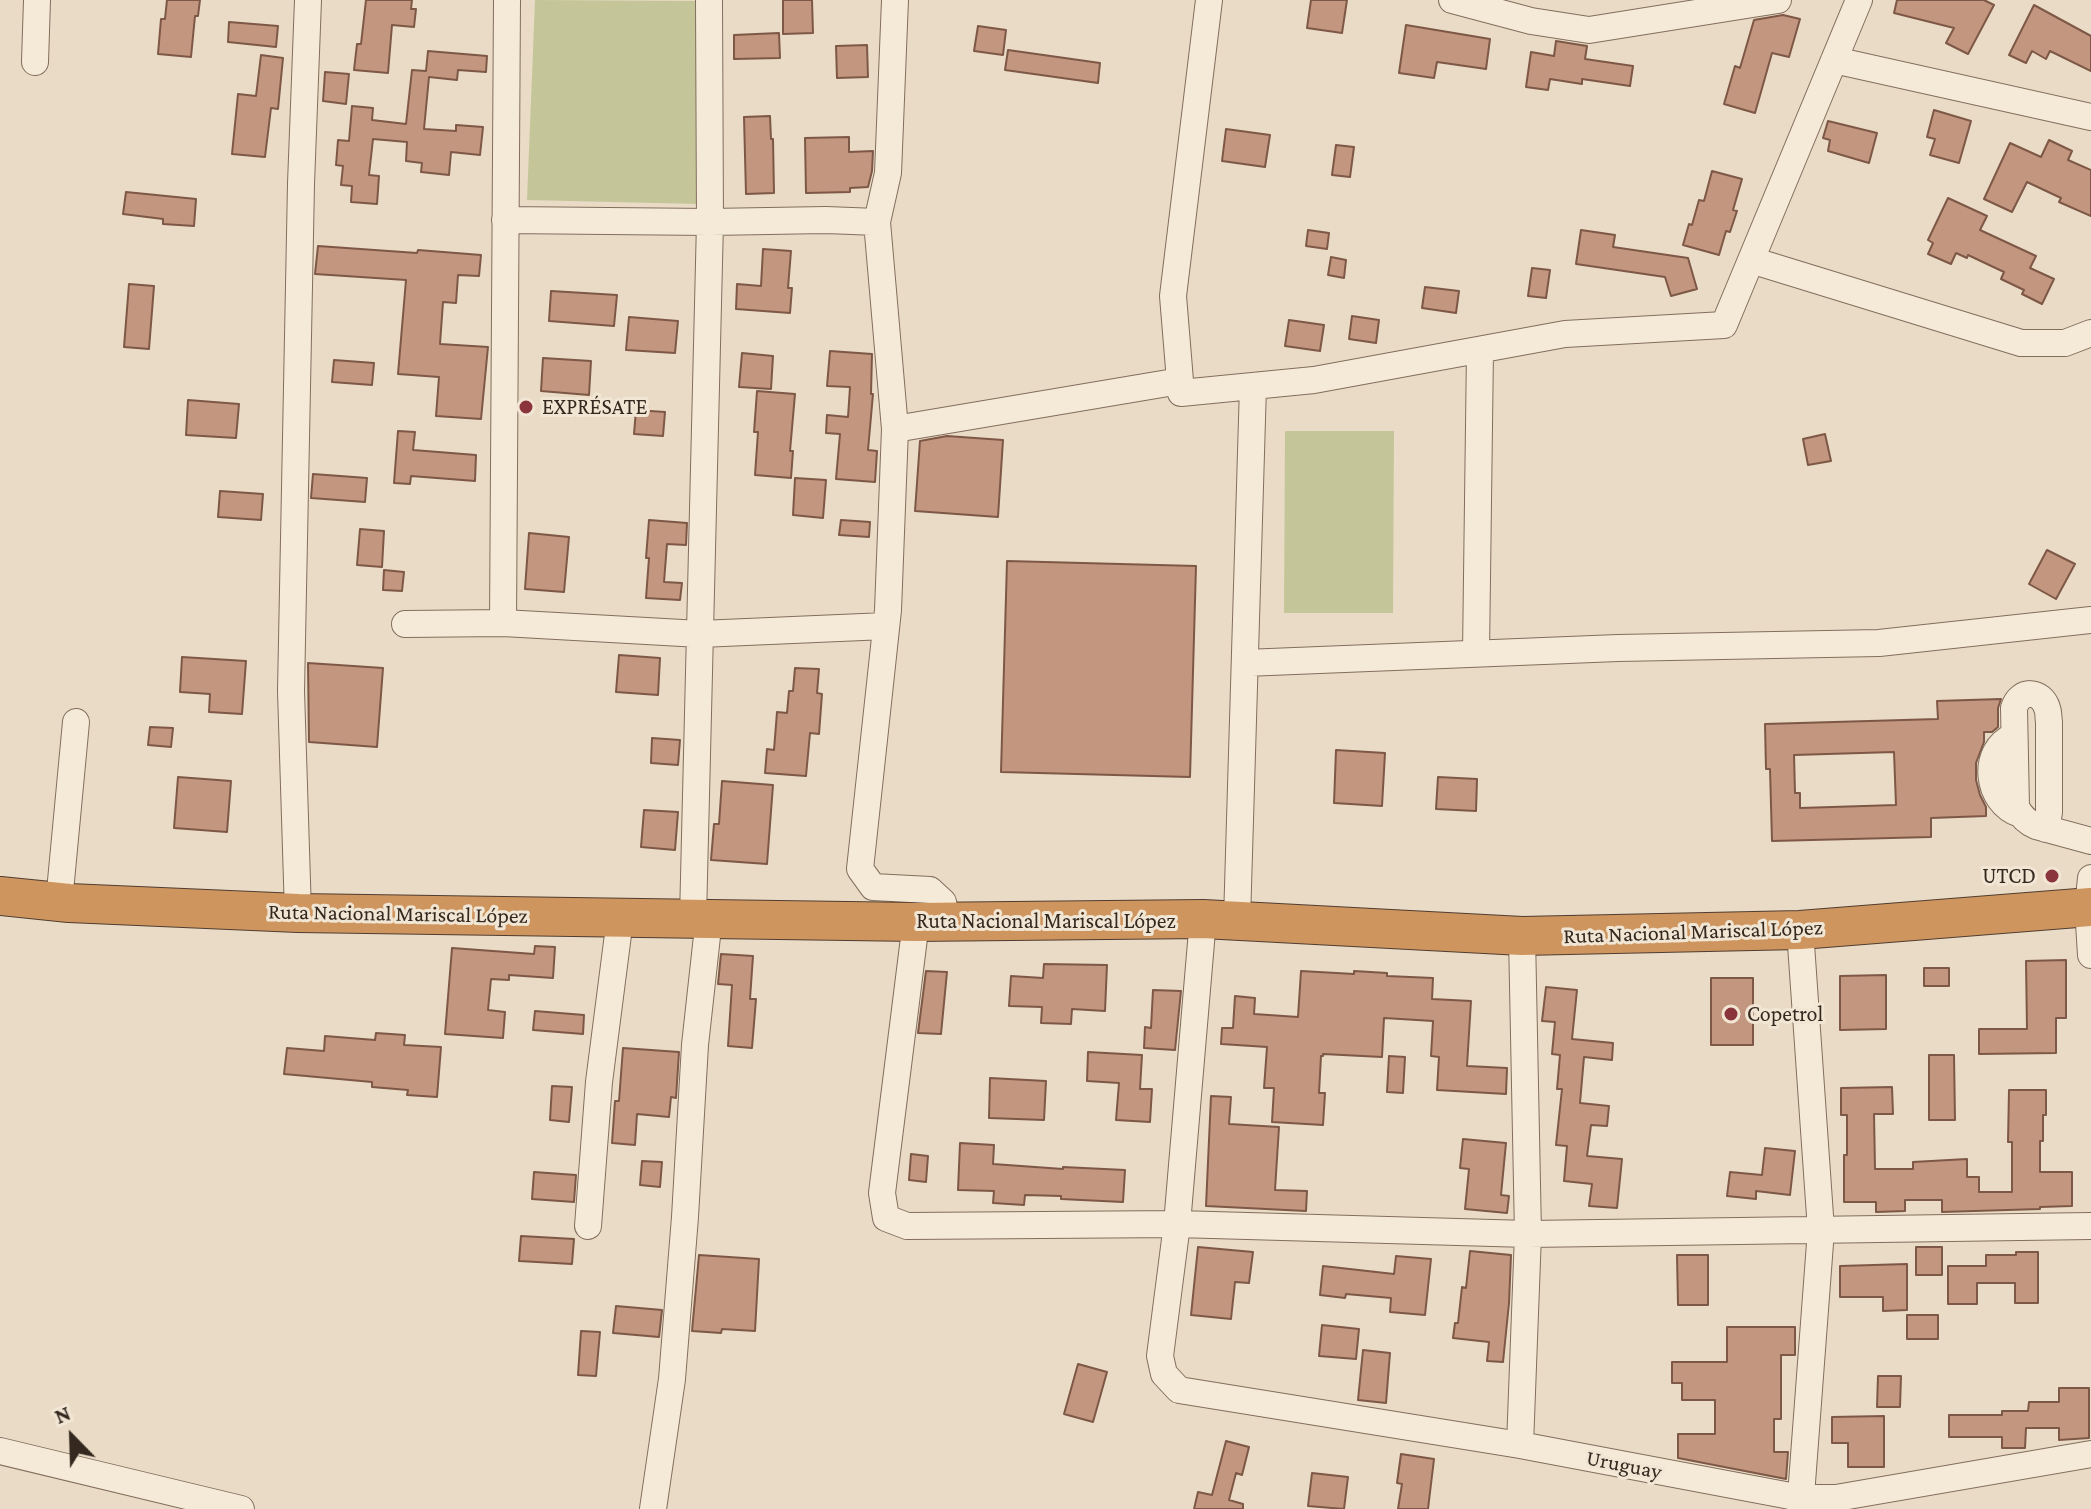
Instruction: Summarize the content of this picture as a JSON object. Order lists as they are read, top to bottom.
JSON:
{
  "streets": {
    "highway": ["Ruta Nacional Mariscal López"],
    "street": ["Uruguay"]
  },
  "places": ["EXPRÉSATE", "UTCD", "Copetrol"],
  "north": "top left"
}
